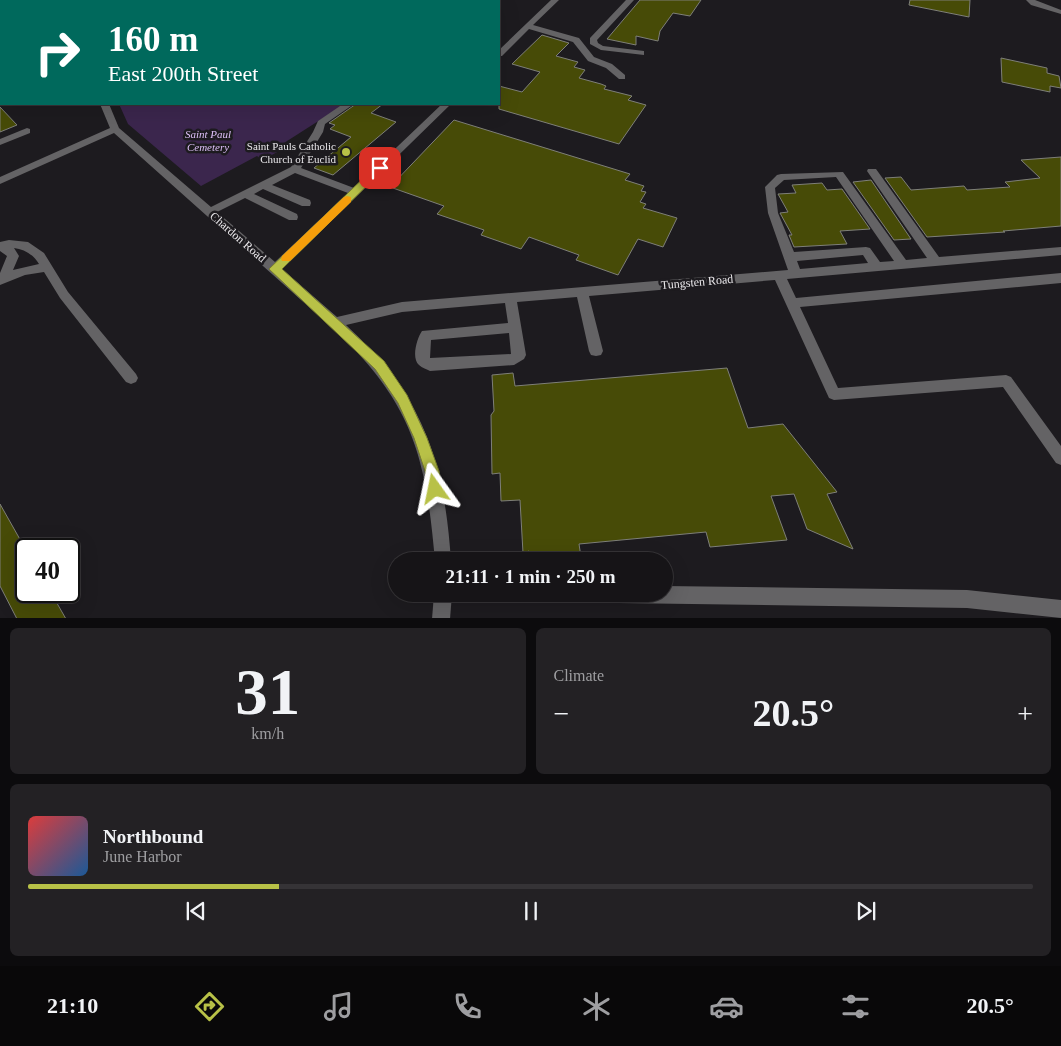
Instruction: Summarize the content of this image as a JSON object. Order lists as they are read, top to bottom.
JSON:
{
  "streets": {
    "street": ["Chardon Road", "Tungsten Road"]
  },
  "crossings": [
    ["Chardon Road", "Tungsten Road"]
  ],
  "parks": ["Saint Paul Cemetery"],
  "places": ["Saint Pauls Catholic Church of Euclid"],
  "page": {
    "turn": ["160 m", "East 200th Street"],
    "limit": "40",
    "trip": "21:11 · 1 min · 250 m",
    "tile": [
      ["31", "km/h"],
      "Climate"
    ],
    "heat": ["−", "20.5°", "+"],
    "song": ["Northbound", "June Harbor"],
    "tabs": ["21:10", "20.5°"]
  }
}
